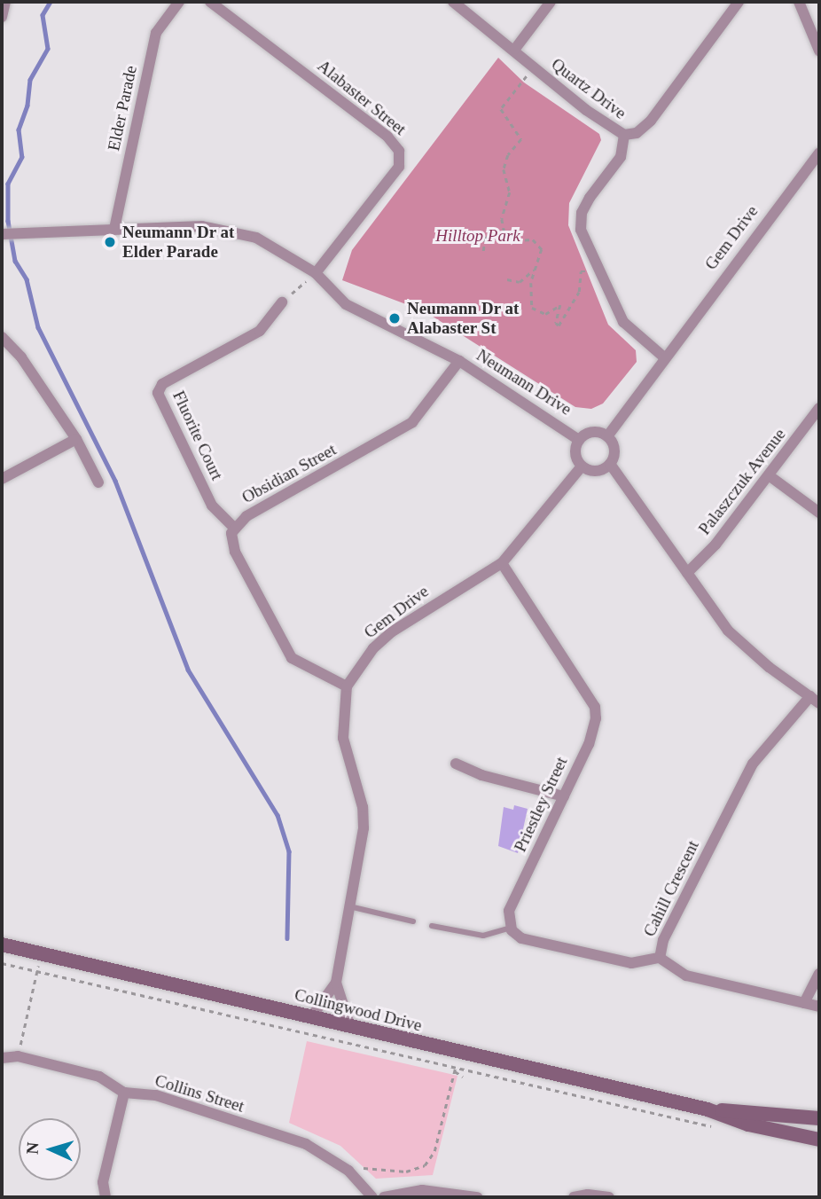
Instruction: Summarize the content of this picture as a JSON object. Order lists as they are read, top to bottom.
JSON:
{
  "streets": {
    "main road": ["Collingwood Drive"],
    "street": [
      "Quartz Drive",
      "Alabaster Street",
      "Elder Parade",
      "Gem Drive",
      "Neumann Drive",
      "Fluorite Court",
      "Obsidian Street",
      "Palaszczuk Avenue",
      "Priestley Street",
      "Cahill Crescent",
      "Collins Street"
    ]
  },
  "crossings": [
    ["Alabaster Street", "Neumann Drive"],
    ["Elder Parade", "Neumann Drive"],
    ["Gem Drive", "Neumann Drive"],
    ["Gem Drive", "Obsidian Street"],
    ["Gem Drive", "Priestley Street"],
    ["Neumann Drive", "Obsidian Street"],
    ["Fluorite Court", "Obsidian Street"]
  ],
  "parks": ["Hilltop Park"],
  "places": ["Neumann Dr at Elder Parade", "Neumann Dr at Alabaster St"],
  "north": "left"
}
